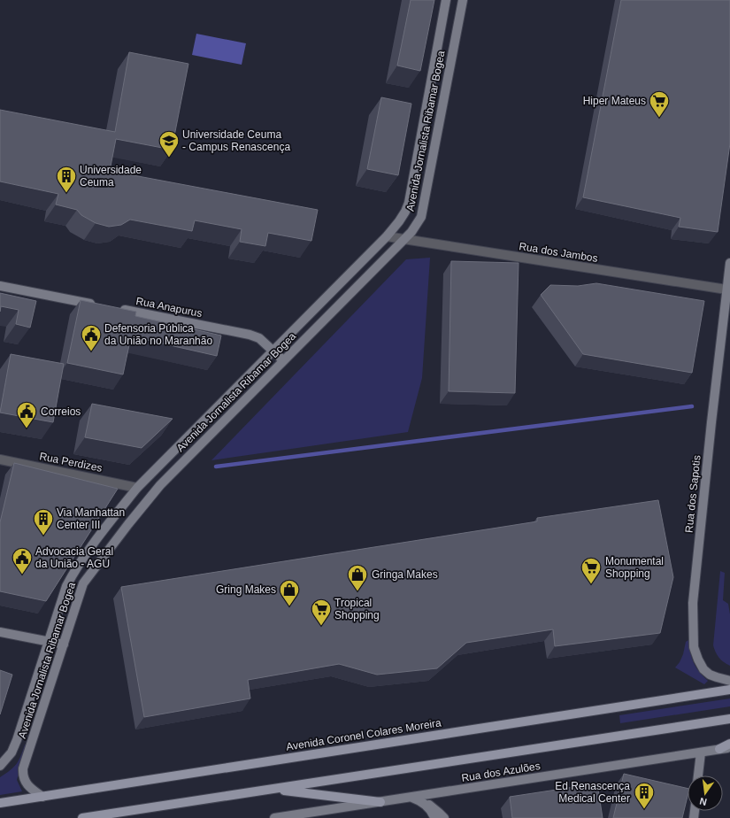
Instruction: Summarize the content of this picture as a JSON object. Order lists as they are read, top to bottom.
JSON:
{
  "streets": {
    "main road": [
      "Avenida Jornalista Ribamar Bogea",
      "Rua Anapurus",
      "Rua dos Sapotis",
      "Avenida Coronel Colares Moreira",
      "Rua dos Azulões"
    ],
    "street": ["Rua dos Jambos", "Rua Perdizes"]
  },
  "crossings": [
    ["Avenida Jornalista Ribamar Bogea", "Rua dos Jambos"],
    ["Avenida Jornalista Ribamar Bogea", "Rua Anapurus"],
    ["Avenida Jornalista Ribamar Bogea", "Rua Perdizes"],
    ["Avenida Jornalista Ribamar Bogea", "Avenida Coronel Colares Moreira"],
    ["Rua dos Jambos", "Rua dos Sapotis"]
  ],
  "places": {
    "supermarket": ["Hiper Mateus", "Monumental Shopping", "Tropical Shopping"],
    "school or university": ["Universidade Ceuma - Campus Renascença"],
    "building": ["Universidade Ceuma", "Via Manhattan Center III", "Ed Renascença Medical Center"],
    "public building": ["Defensoria Pública da União no Maranhão", "Correios", "Advocacia Geral da União - AGU"],
    "shop": ["Gringa Makes", "Gring Makes"]
  },
  "north": "bottom"
}
